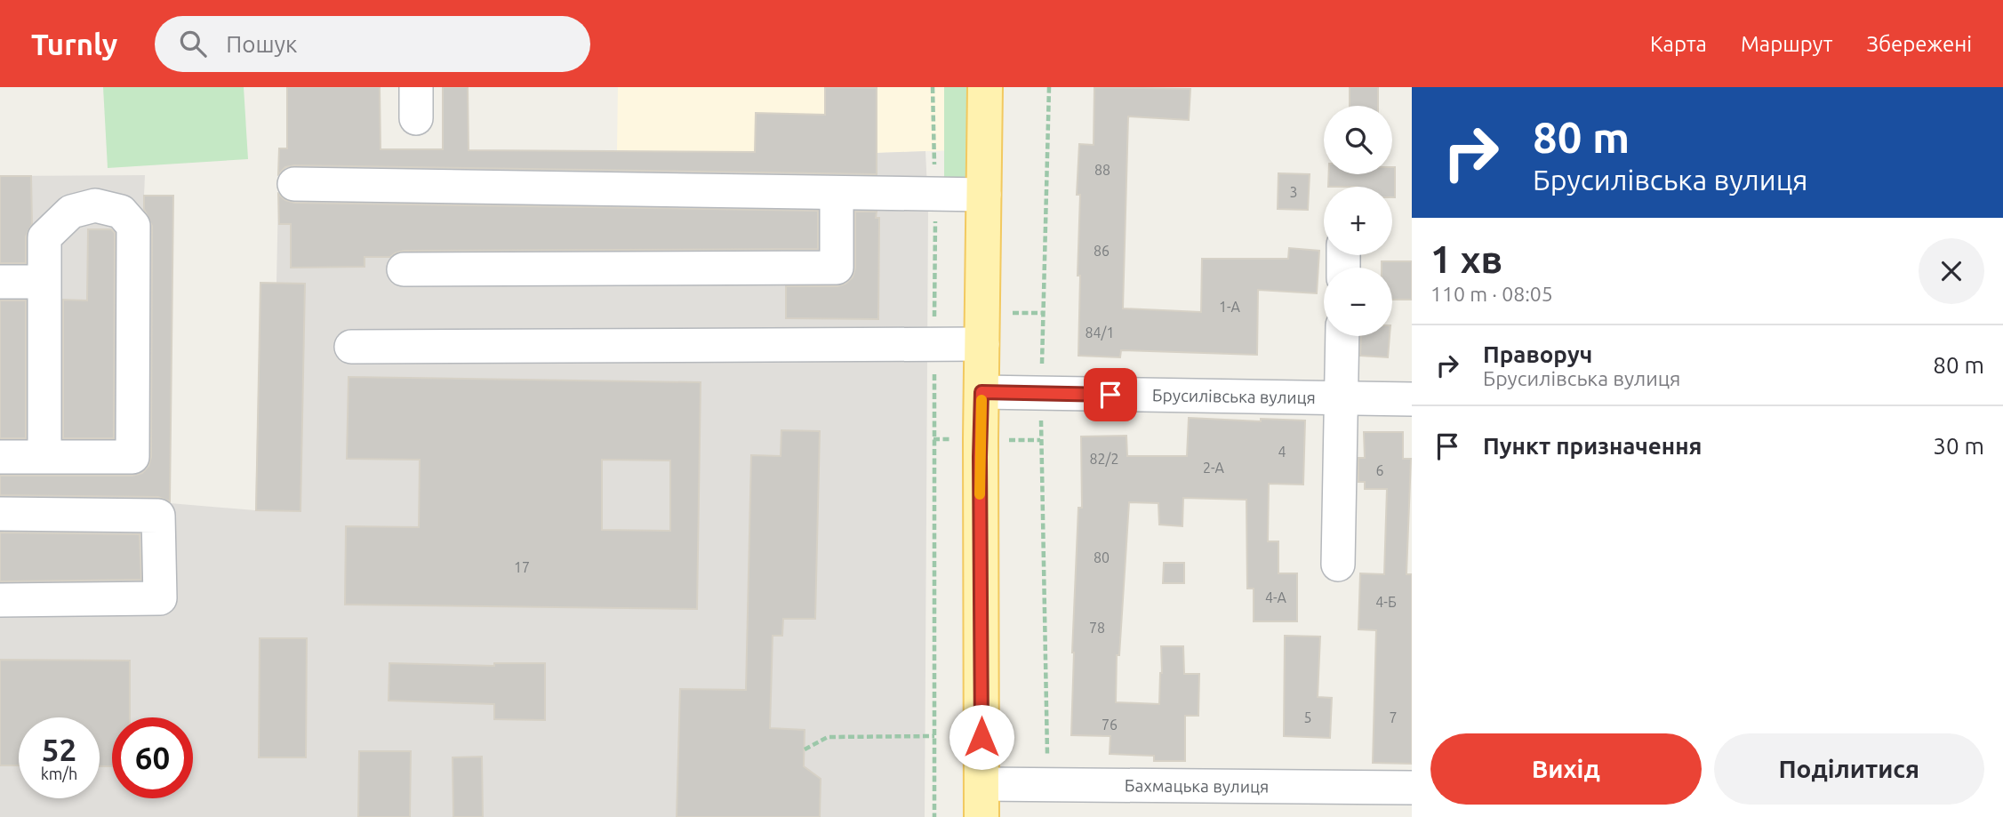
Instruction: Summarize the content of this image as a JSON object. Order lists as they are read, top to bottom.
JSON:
{
  "streets": {
    "street": ["Брусилівська вулиця", "Бахмацька вулиця"]
  },
  "house_numbers": [
    "88",
    "3",
    "86",
    "1-А",
    "84/1",
    "4",
    "82/2",
    "2-А",
    "6",
    "80",
    "17",
    "4-А",
    "4-Б",
    "78",
    "5",
    "7",
    "76"
  ],
  "page": {
    "header": "Turnly",
    "search": "Пошук",
    "nav": ["Карта", "Маршрут", "Збережені"],
    "turn": ["80 m", "Брусилівська вулиця"],
    "map_buttons": ["+", "−"],
    "heading": ["1 хв", "110 m · 08:05"],
    "list": [
      {
        "name": "Праворуч",
        "note": "Брусилівська вулиця",
        "value": "80 m"
      },
      {
        "name": "Пункт призначення",
        "value": "30 m"
      }
    ],
    "speed": "52 km/h",
    "limit": "60",
    "buttons": ["Вихід", "Поділитися"]
  }
}
